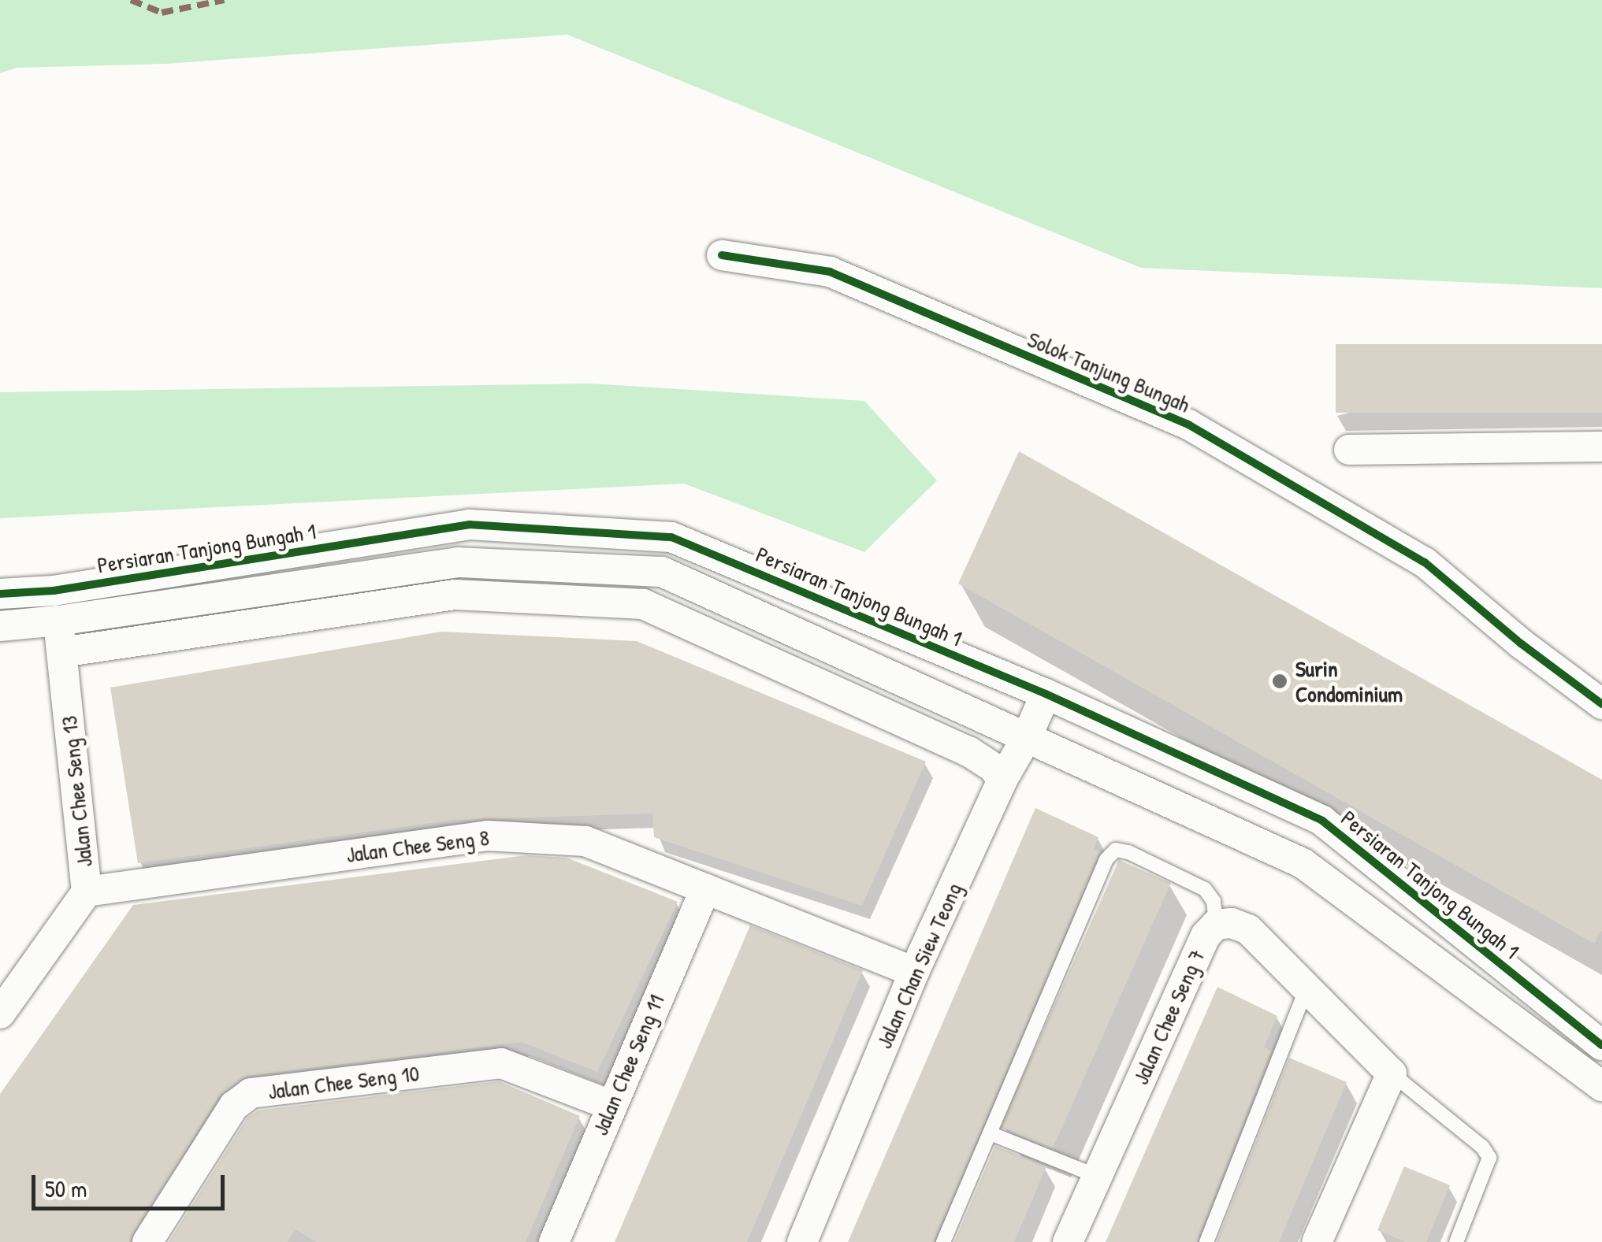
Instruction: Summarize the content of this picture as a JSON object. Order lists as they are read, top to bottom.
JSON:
{
  "streets": {
    "street": [
      "Solok Tanjung Bungah",
      "Persiaran Tanjong Bungah 1",
      "Jalan Chee Seng 13",
      "Jalan Chee Seng 8",
      "Jalan Chan Siew Teong",
      "Jalan Chee Seng 7",
      "Jalan Chee Seng 11",
      "Jalan Chee Seng 10"
    ]
  },
  "crossings": [
    ["Persiaran Tanjong Bungah 1", "Jalan Chee Seng 13"],
    ["Persiaran Tanjong Bungah 1", "Jalan Chan Siew Teong"],
    ["Jalan Chee Seng 13", "Jalan Chee Seng 8"],
    ["Jalan Chee Seng 8", "Jalan Chan Siew Teong"],
    ["Jalan Chee Seng 8", "Jalan Chee Seng 11"],
    ["Jalan Chee Seng 11", "Jalan Chee Seng 10"]
  ],
  "places": ["Surin Condominium"],
  "scale_bar": "50 m"
}
